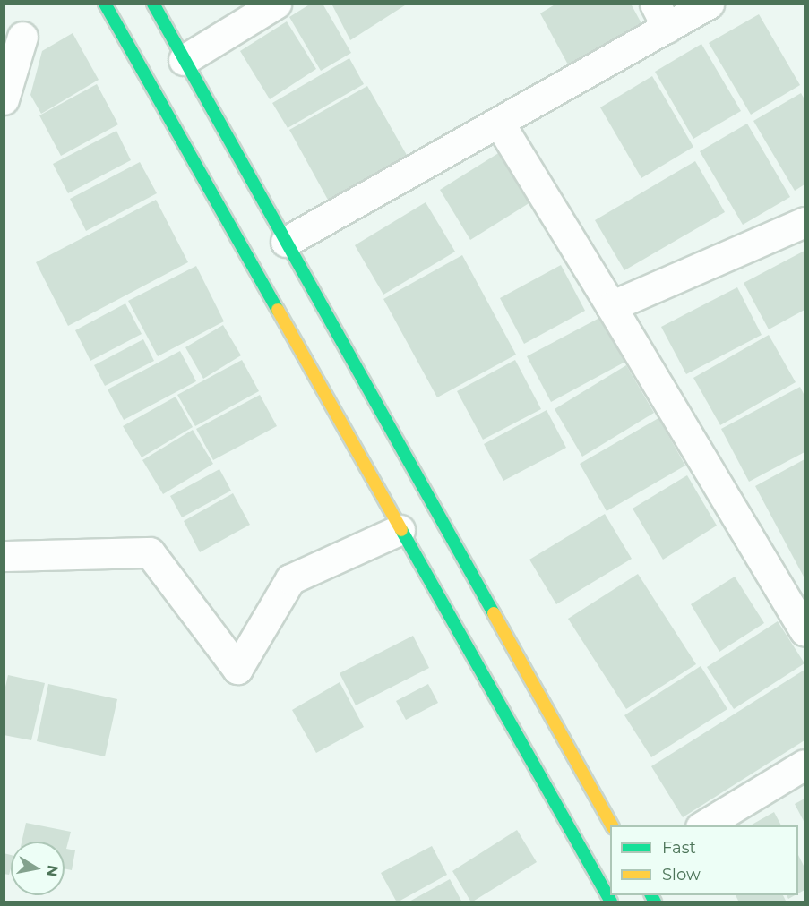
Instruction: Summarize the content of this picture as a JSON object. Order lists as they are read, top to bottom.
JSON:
{
  "legend": ["Fast", "Slow"],
  "north": "right"
}
